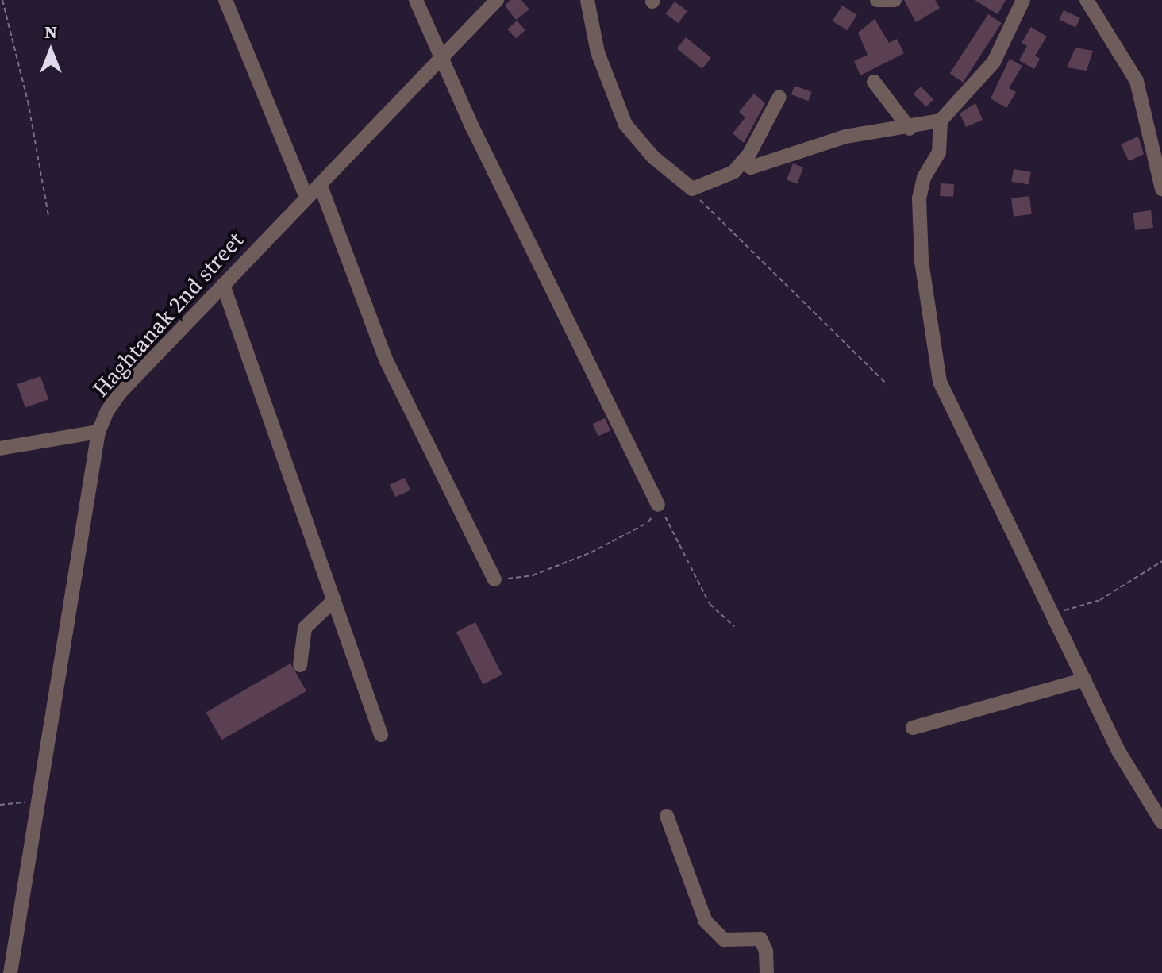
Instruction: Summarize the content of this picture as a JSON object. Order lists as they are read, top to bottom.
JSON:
{
  "streets": {
    "street": ["Haghtanak 2nd street"]
  },
  "north": "top"
}
